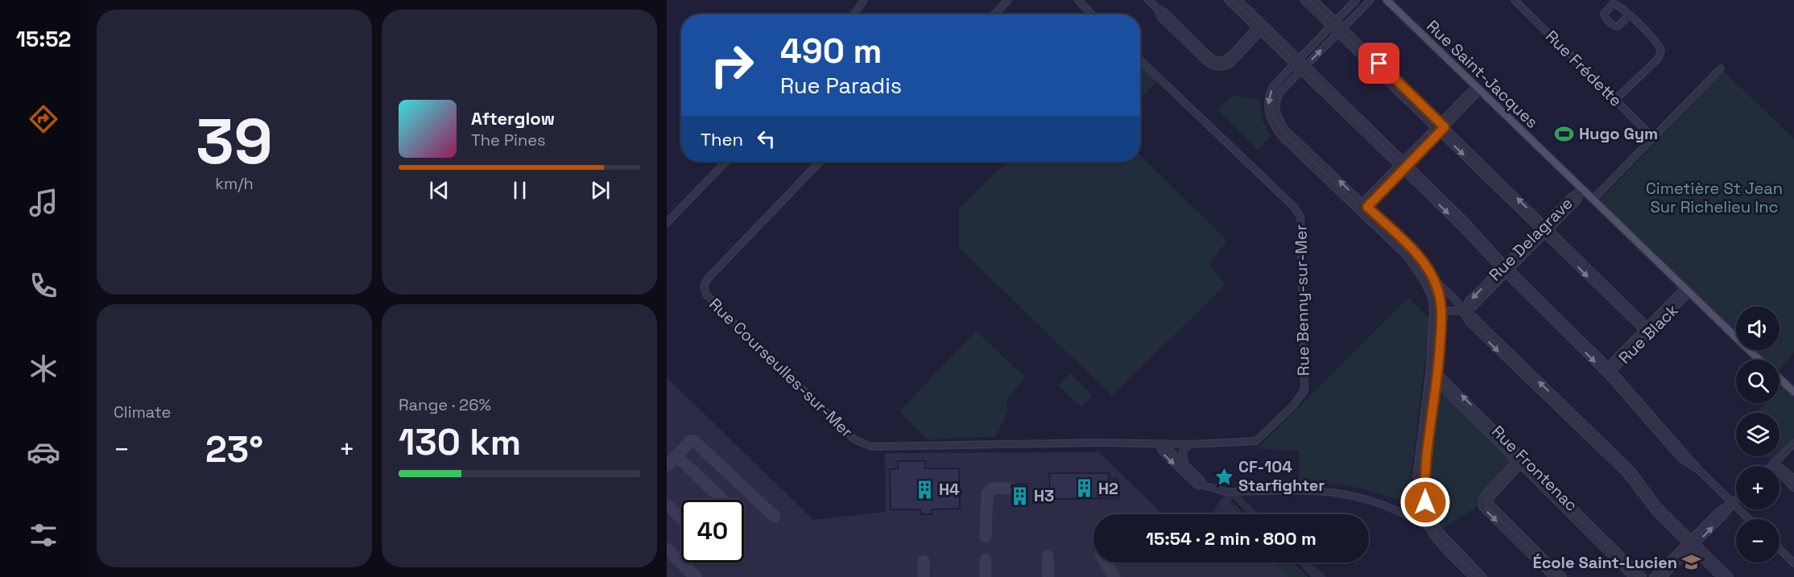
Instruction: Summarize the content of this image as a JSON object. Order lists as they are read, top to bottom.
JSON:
{
  "streets": {
    "main road": ["Rue Saint-Jacques"],
    "street": [
      "Rue Frédette",
      "Rue Delagrave",
      "Rue Benny-sur-Mer",
      "Rue Black",
      "Rue Courseulles-sur-Mer",
      "Rue Frontenac"
    ]
  },
  "crossings": [
    ["Rue Saint-Jacques", "Rue Delagrave"],
    ["Rue Saint-Jacques", "Rue Black"],
    ["Rue Benny-sur-Mer", "Rue Courseulles-sur-Mer"]
  ],
  "parks": ["Cimetière St Jean Sur Richelieu Inc"],
  "places": {
    "sports": ["Hugo Gym"],
    "place": ["CF-104 Starfighter"],
    "building": ["H2", "H4", "H3"],
    "school or university": ["École Saint-Lucien"]
  },
  "page": {
    "tabs": "15:52",
    "tile": [
      ["39", "km/h"],
      "Climate",
      ["Range · 26%", "130 km"]
    ],
    "turn": ["490 m", "Rue Paradis"],
    "song": ["Afterglow", "The Pines"],
    "then": "Then",
    "map_buttons": ["+", "−"],
    "heat": ["−", "23°", "+"],
    "limit": "40",
    "trip": "15:54 · 2 min · 800 m"
  }
}
